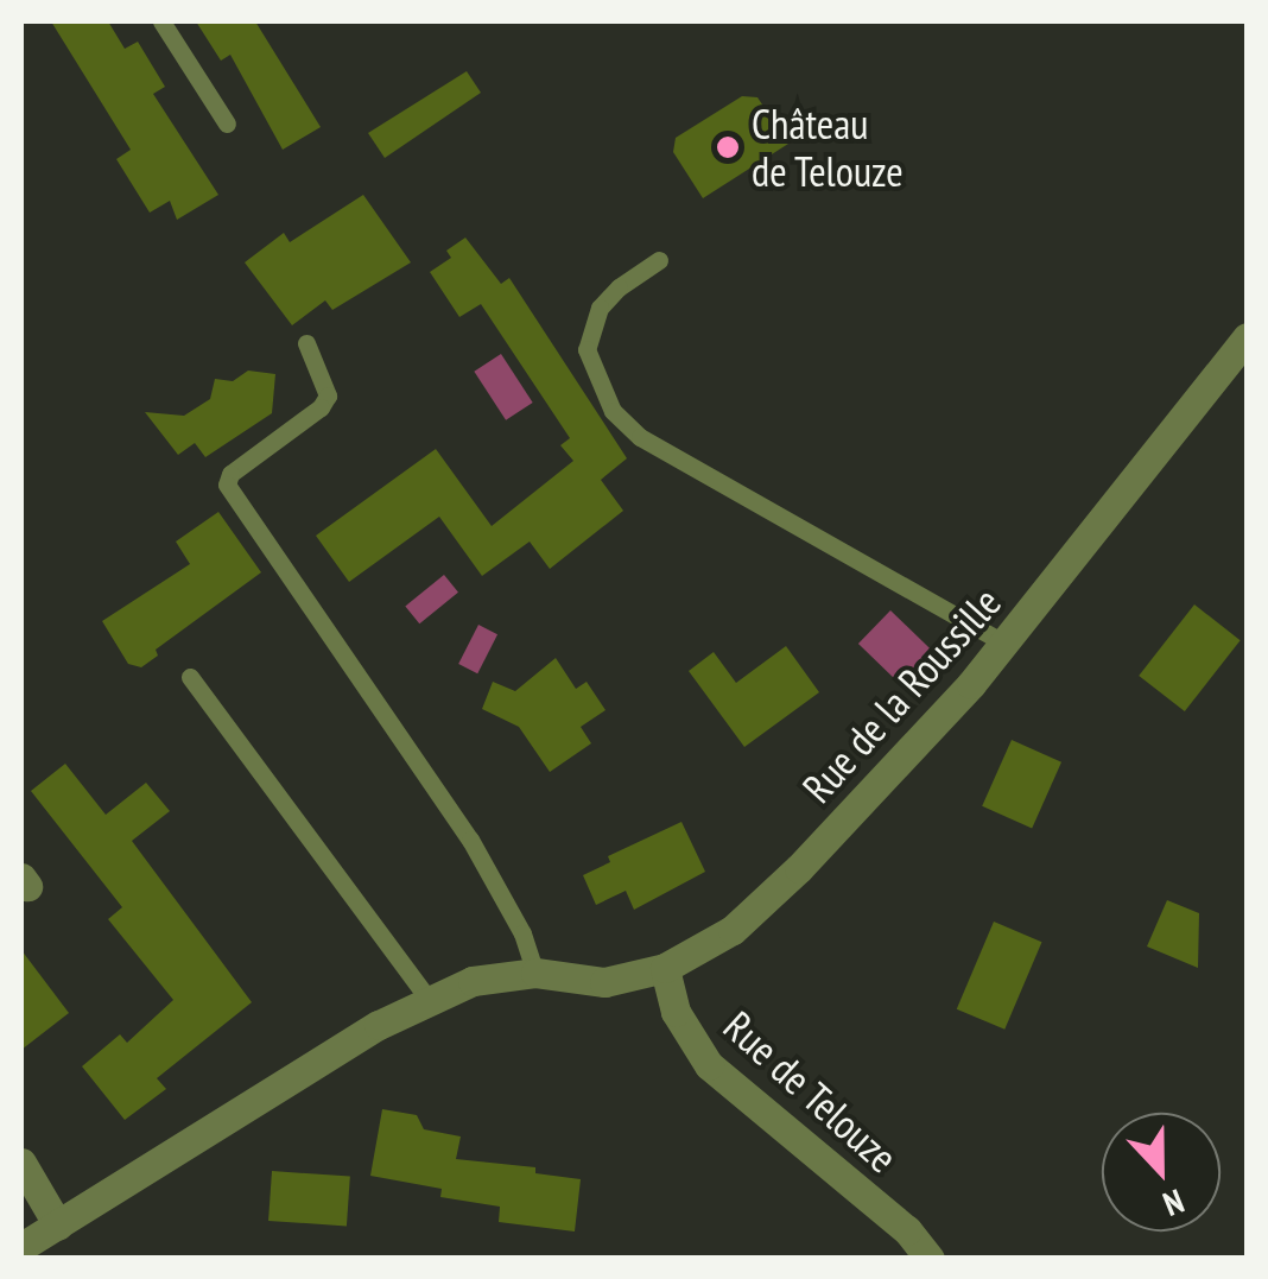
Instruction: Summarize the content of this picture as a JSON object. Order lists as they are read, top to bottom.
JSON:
{
  "streets": {
    "street": ["Rue de la Roussille", "Rue de Telouze"]
  },
  "crossings": [
    ["Rue de la Roussille", "Rue de Telouze"]
  ],
  "places": ["Château de Telouze"],
  "north": "bottom"
}
